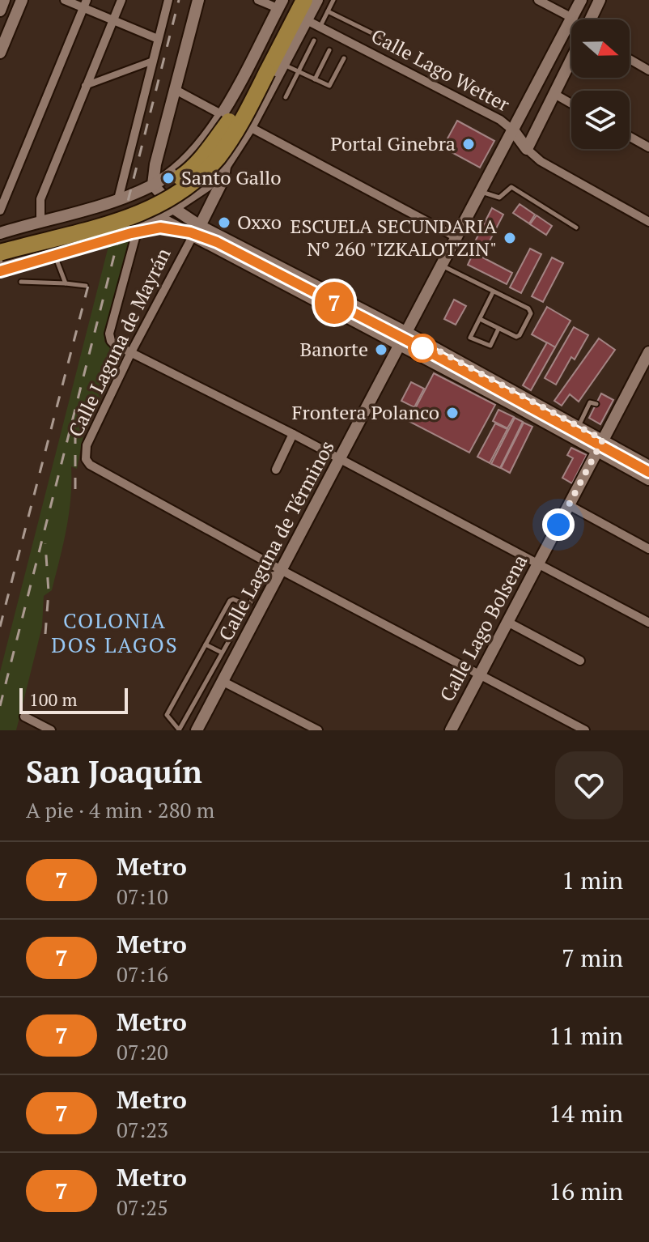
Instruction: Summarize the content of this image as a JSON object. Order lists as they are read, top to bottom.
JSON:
{
  "streets": {
    "street": [
      "Calle Lago Wetter",
      "Calle Laguna de Mayrán",
      "Calle Laguna de Términos",
      "Calle Lago Bolsena"
    ]
  },
  "crossings": [
    ["Calle Lago Wetter", "Calle Laguna de Términos"],
    ["Calle Laguna de Mayrán", "Calle Laguna de Términos"]
  ],
  "districts": ["COLONIA DOS LAGOS"],
  "places": [
    "Portal Ginebra",
    "Santo Gallo",
    "Oxxo",
    "ESCUELA SECUNDARIA Nº 260 \"IZKALOTZIN\"",
    "Banorte",
    "Frontera Polanco"
  ],
  "lines": ["metro line 7"],
  "scale_bar": "100 m",
  "north": "right",
  "page": {
    "on_map": "7",
    "scale": "100 m",
    "heading": ["San Joaquín", "A pie · 4 min · 280 m"],
    "list": [
      {
        "mark": "7",
        "name": "Metro",
        "note": "07:10",
        "value": "1 min"
      },
      {
        "mark": "7",
        "name": "Metro",
        "note": "07:16",
        "value": "7 min"
      },
      {
        "mark": "7",
        "name": "Metro",
        "note": "07:20",
        "value": "11 min"
      },
      {
        "mark": "7",
        "name": "Metro",
        "note": "07:23",
        "value": "14 min"
      },
      {
        "mark": "7",
        "name": "Metro",
        "note": "07:25",
        "value": "16 min"
      }
    ]
  }
}
